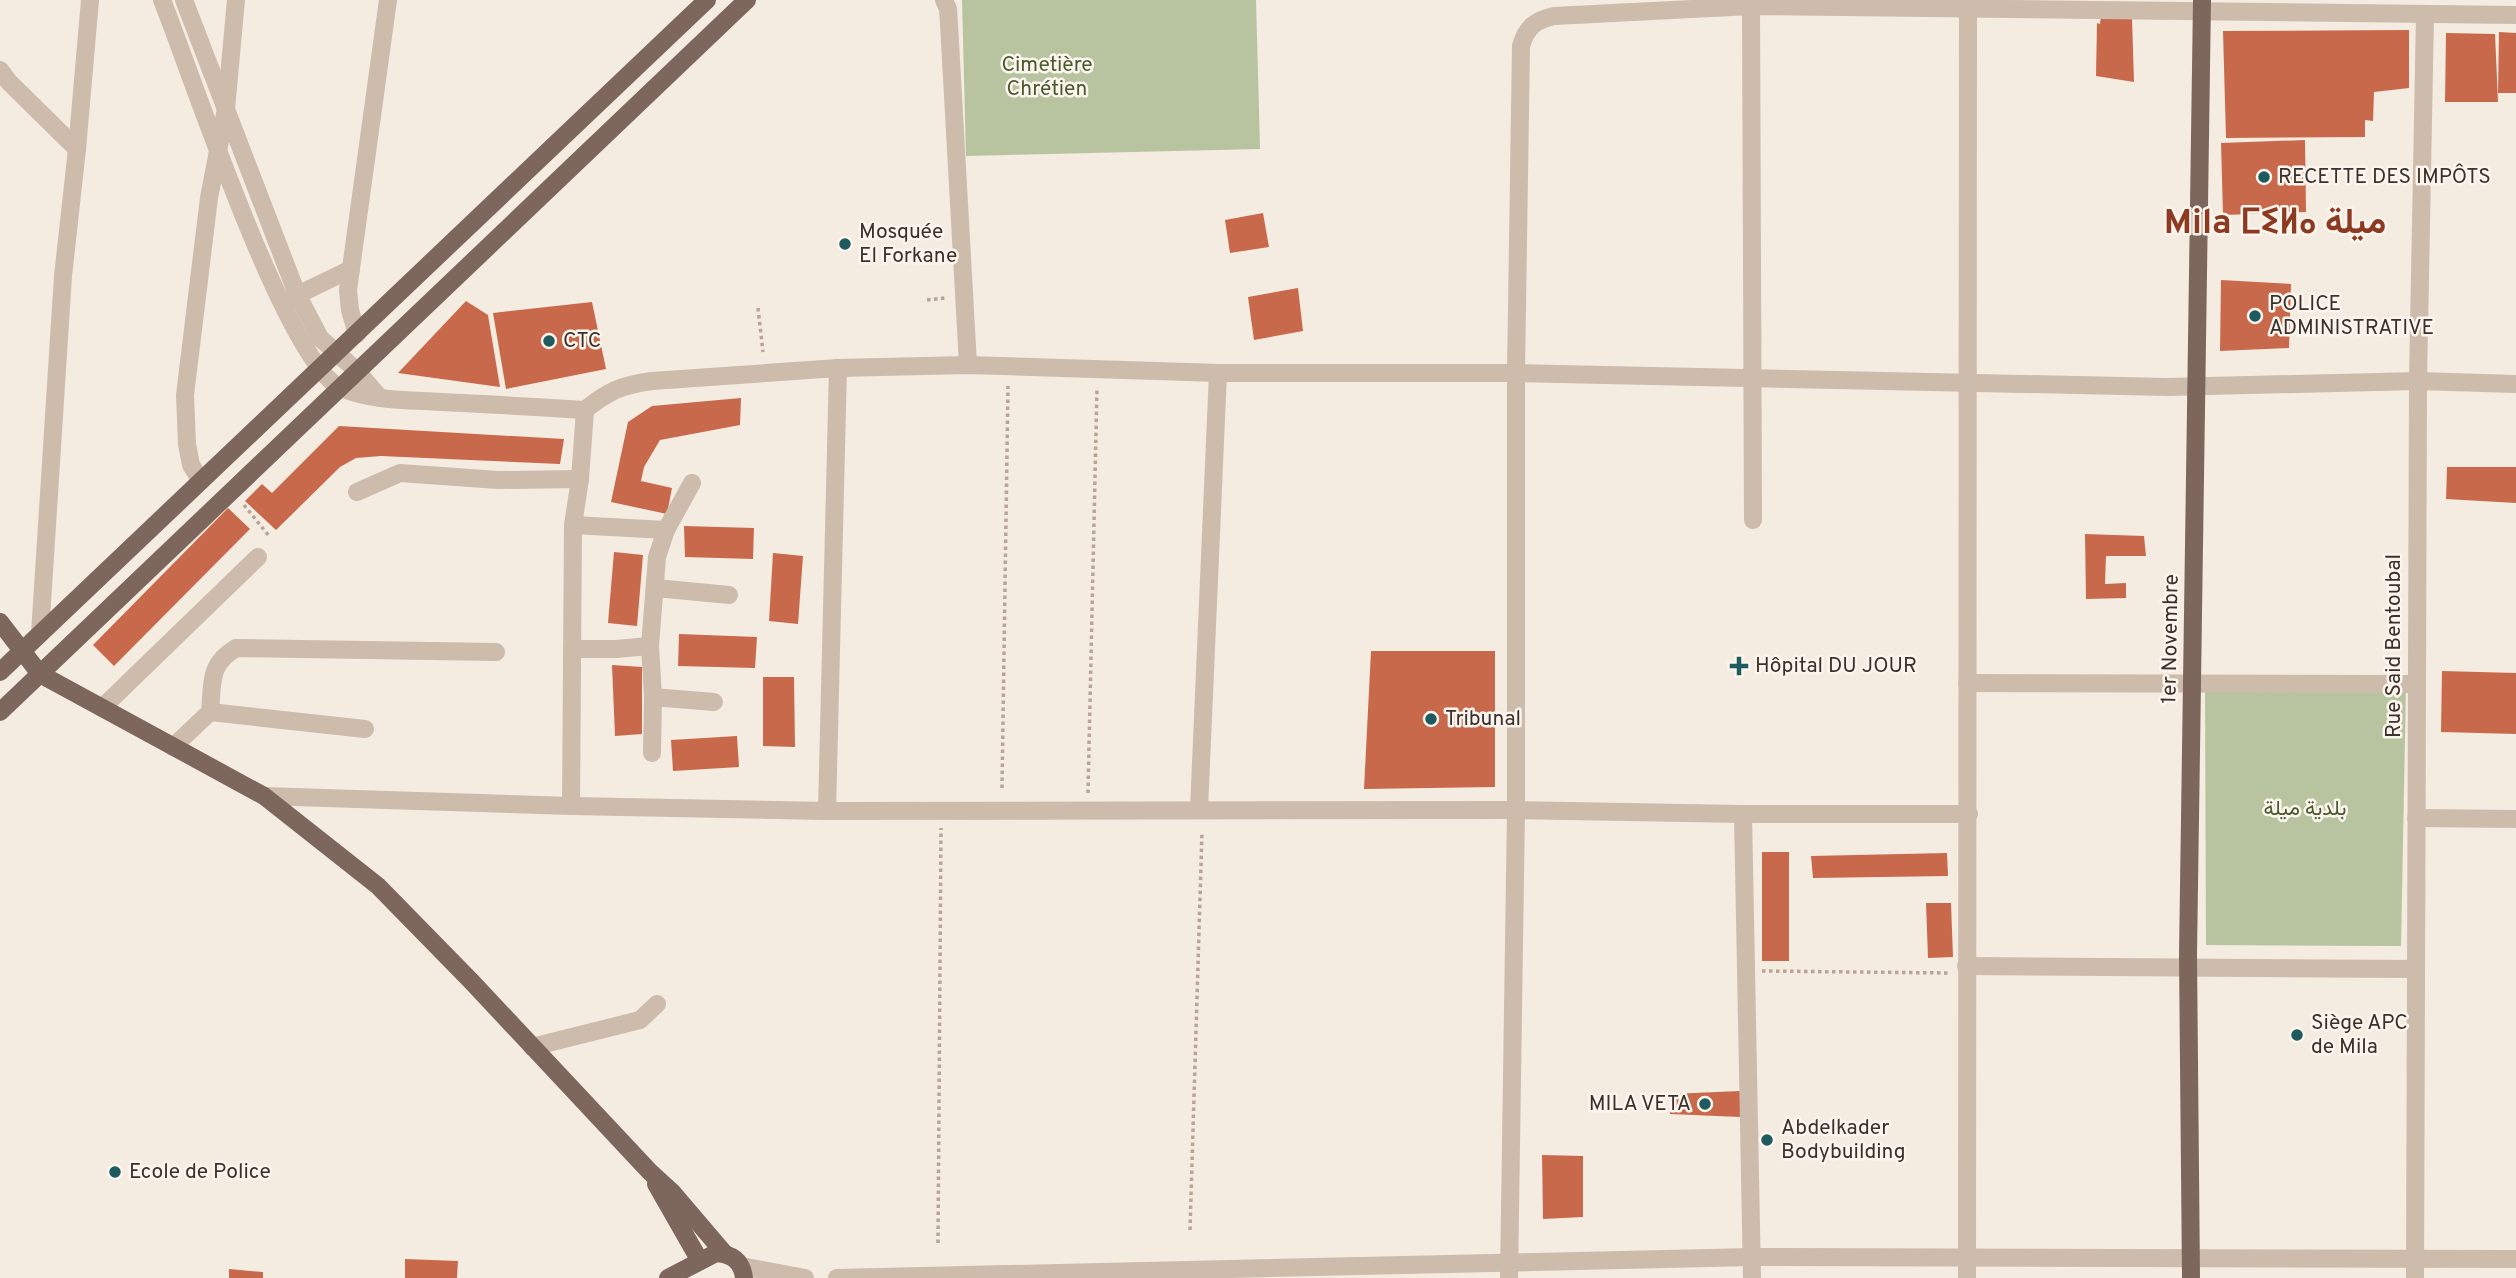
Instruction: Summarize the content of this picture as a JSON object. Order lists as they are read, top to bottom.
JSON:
{
  "streets": {
    "main road": ["1er Novembre"],
    "street": ["Rue Said Bentoubal"]
  },
  "districts": ["Mila ⵎⵉⵍⴰ ميلة"],
  "parks": ["Cimetière Chrétien", "بلدية ميلة"],
  "places": {
    "other": [
      "RECETTE DES IMPÔTS",
      "Mosquée El Forkane",
      "POLICE ADMINISTRATIVE",
      "CTC",
      "Tribunal",
      "Siège APC de Mila",
      "MILA VETA",
      "Abdelkader Bodybuilding",
      "Ecole de Police"
    ],
    "health": ["Hôpital DU JOUR"]
  }
}
